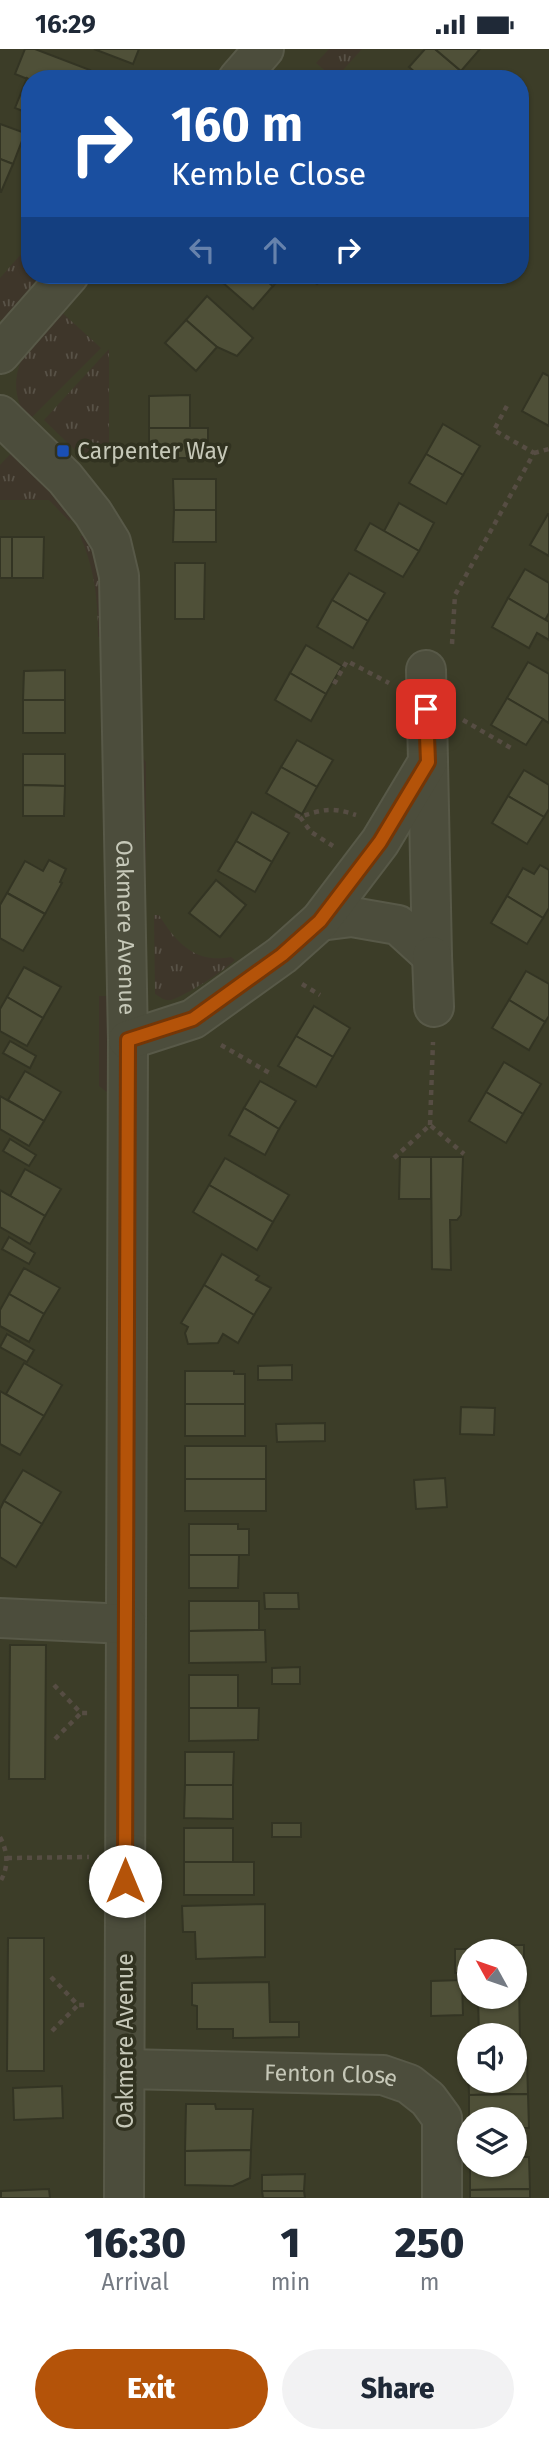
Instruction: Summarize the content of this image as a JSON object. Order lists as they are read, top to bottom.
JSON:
{
  "streets": {
    "street": ["Oakmere Avenue", "Fenton Close"]
  },
  "crossings": [
    ["Oakmere Avenue", "Fenton Close"]
  ],
  "places": {
    "transit": ["Carpenter Way"]
  },
  "north": "top left",
  "page": {
    "status": "16:29",
    "turn": ["160 m", "Kemble Close"],
    "eta": [
      "16:30",
      "Arrival",
      "1",
      "min",
      "250",
      "m"
    ],
    "buttons": ["Exit", "Share"]
  }
}
